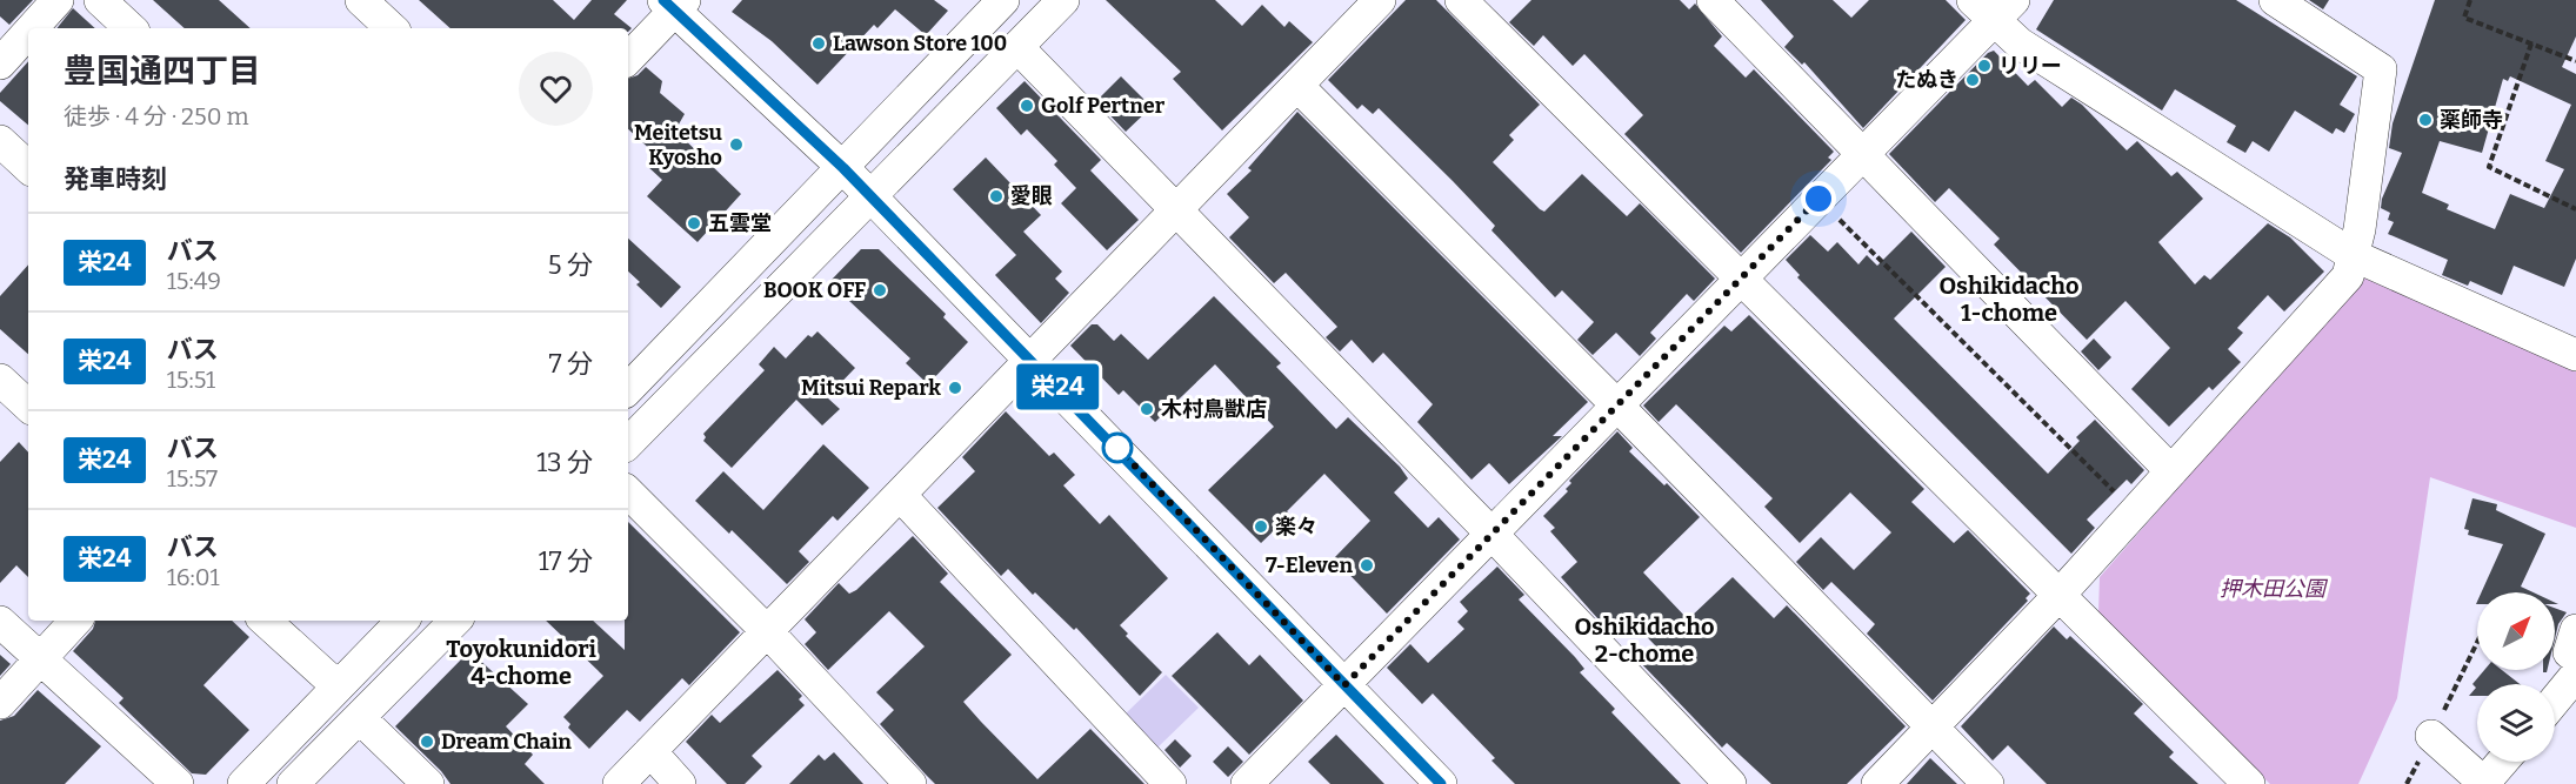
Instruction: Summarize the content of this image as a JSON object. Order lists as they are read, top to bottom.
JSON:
{
  "districts": ["Oshikidacho 1-chome", "Oshikidacho 2-chome", "Toyokunidori 4-chome"],
  "parks": ["押木田公園"],
  "places": [
    "Lawson Store 100",
    "リリー",
    "たぬき",
    "Golf Pertner",
    "薬師寺",
    "Meitetsu Kyosho",
    "愛眼",
    "五雲堂",
    "BOOK OFF",
    "Mitsui Repark",
    "木村鳥獣店",
    "楽々",
    "7-Eleven",
    "Dream Chain"
  ],
  "lines": ["bus line 栄24"],
  "north": "top right",
  "page": {
    "on_map": "栄24",
    "heading": [
      ["豊国通四丁目", "徒歩 · 4 分 · 250 m"],
      "発車時刻"
    ],
    "list": [
      {
        "mark": "栄24",
        "name": "バス",
        "note": "15:49",
        "value": "5 分"
      },
      {
        "mark": "栄24",
        "name": "バス",
        "note": "15:51",
        "value": "7 分"
      },
      {
        "mark": "栄24",
        "name": "バス",
        "note": "15:57",
        "value": "13 分"
      },
      {
        "mark": "栄24",
        "name": "バス",
        "note": "16:01",
        "value": "17 分"
      }
    ]
  }
}
